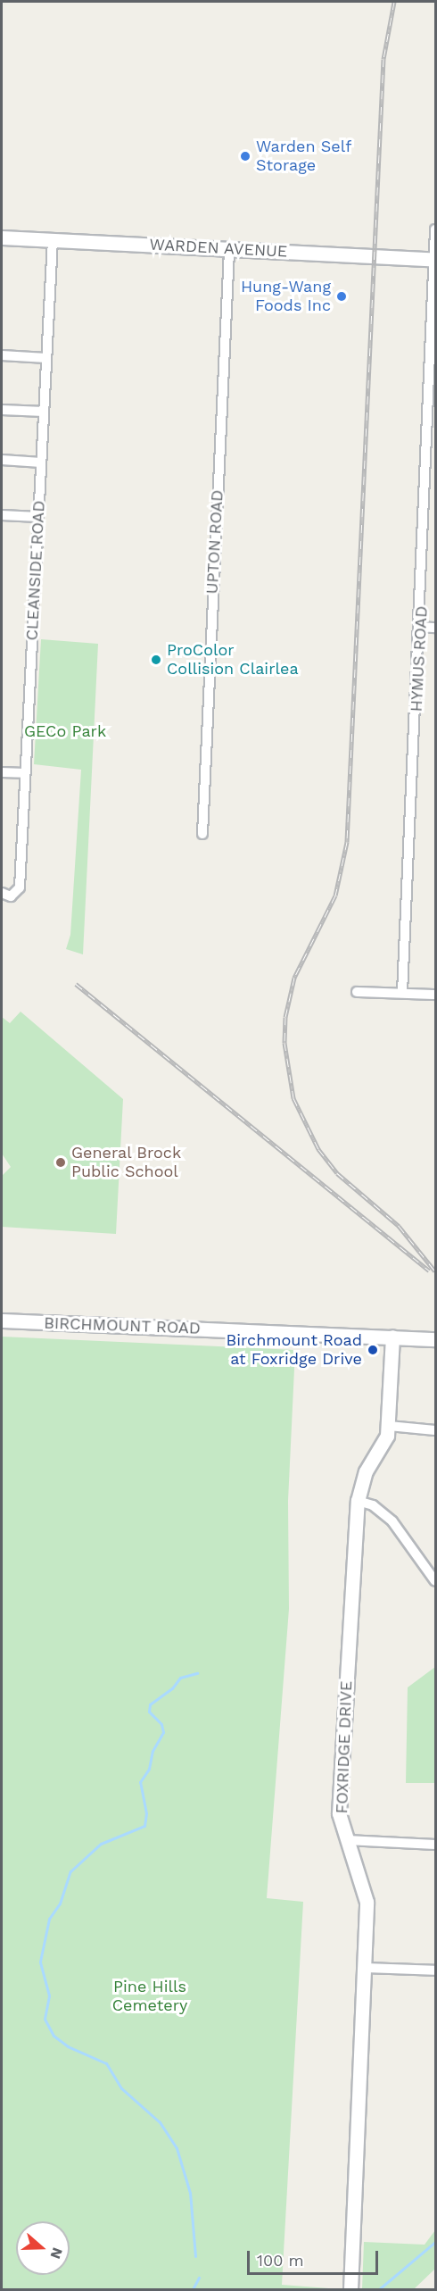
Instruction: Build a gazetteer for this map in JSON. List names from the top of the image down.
{
  "streets": {
    "street": [
      "WARDEN AVENUE",
      "UPTON ROAD",
      "CLEANSIDE ROAD",
      "HYMUS ROAD",
      "BIRCHMOUNT ROAD",
      "FOXRIDGE DRIVE"
    ]
  },
  "crossings": [
    ["WARDEN AVENUE", "UPTON ROAD"],
    ["WARDEN AVENUE", "CLEANSIDE ROAD"],
    ["WARDEN AVENUE", "HYMUS ROAD"],
    ["BIRCHMOUNT ROAD", "FOXRIDGE DRIVE"]
  ],
  "parks": ["GECo Park", "Pine Hills Cemetery"],
  "places": [
    "Warden Self Storage",
    "Hung-Wang Foods Inc",
    "ProColor Collision Clairlea",
    "General Brock Public School",
    "Birchmount Road at Foxridge Drive"
  ],
  "scale_bar": "100 m",
  "north": "right"
}
